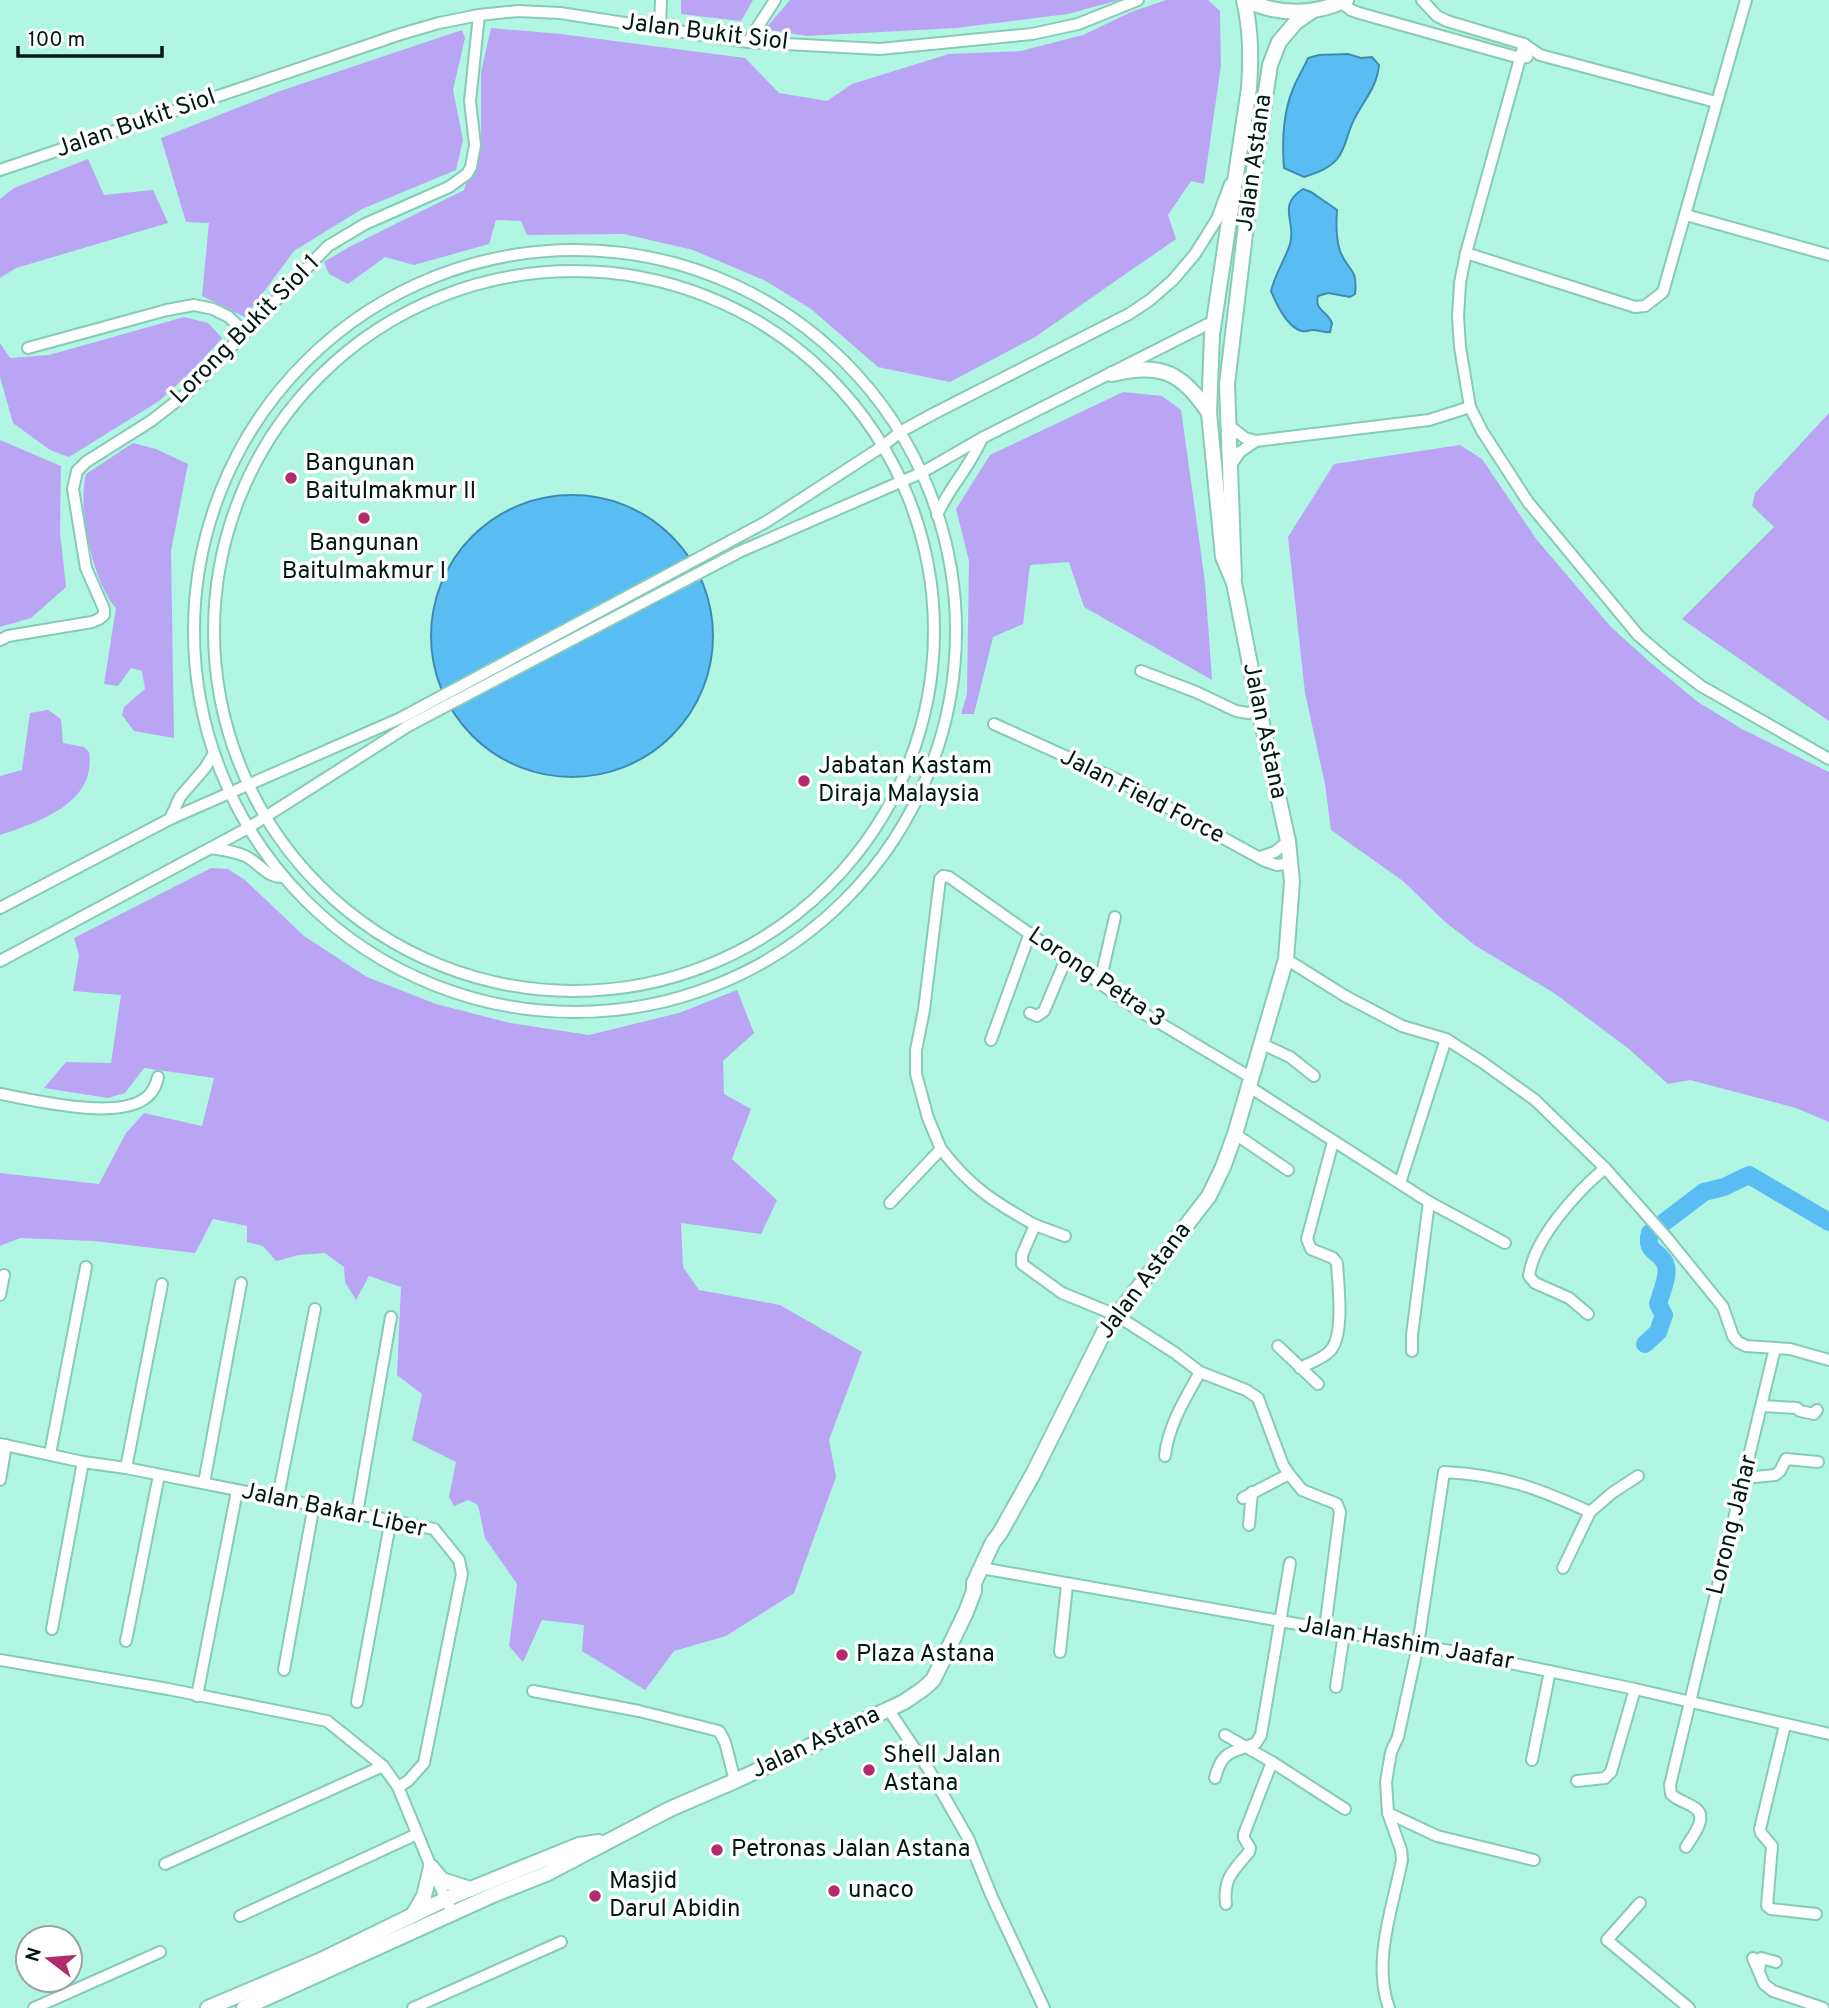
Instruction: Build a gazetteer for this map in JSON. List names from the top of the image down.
{
  "streets": {
    "main road": ["Jalan Astana"],
    "street": [
      "Jalan Bukit Siol",
      "Lorong Bukit Siol 1",
      "Jalan Field Force",
      "Lorong Petra 3",
      "Jalan Bakar Liber",
      "Lorong Jahar",
      "Jalan Hashim Jaafar"
    ]
  },
  "crossings": [
    ["Jalan Bukit Siol", "Lorong Bukit Siol 1"],
    ["Jalan Astana", "Jalan Field Force"],
    ["Jalan Astana", "Lorong Petra 3"],
    ["Jalan Astana", "Jalan Hashim Jaafar"],
    ["Lorong Jahar", "Jalan Hashim Jaafar"]
  ],
  "places": [
    "Bangunan Baitulmakmur II",
    "Bangunan Baitulmakmur I",
    "Jabatan Kastam Diraja Malaysia",
    "Plaza Astana",
    "Shell Jalan Astana",
    "Petronas Jalan Astana",
    "unaco",
    "Masjid Darul Abidin"
  ],
  "scale_bar": "100 m",
  "north": "left"
}
